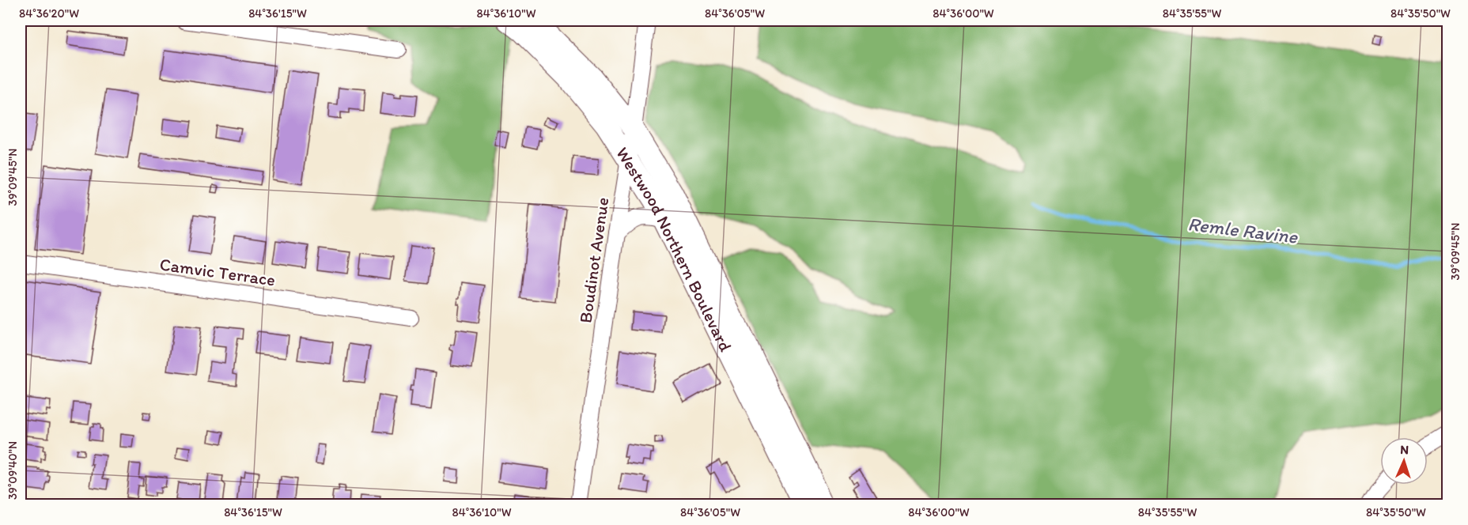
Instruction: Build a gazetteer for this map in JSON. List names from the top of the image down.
{
  "streets": {
    "main road": ["Westwood Northern Boulevard"],
    "street": ["Boudinot Avenue", "Camvic Terrace"]
  },
  "crossings": [
    ["Westwood Northern Boulevard", "Boudinot Avenue"]
  ],
  "water": ["Remle Ravine"],
  "north": "top",
  "coordinates": [
    "84°36'20\"W",
    "84°36'15\"W",
    "84°36'10\"W",
    "84°36'05\"W",
    "84°36'00\"W",
    "84°35'55\"W",
    "84°35'50\"W",
    "39°09'45\"N",
    "39°09'40\"N"
  ]
}
